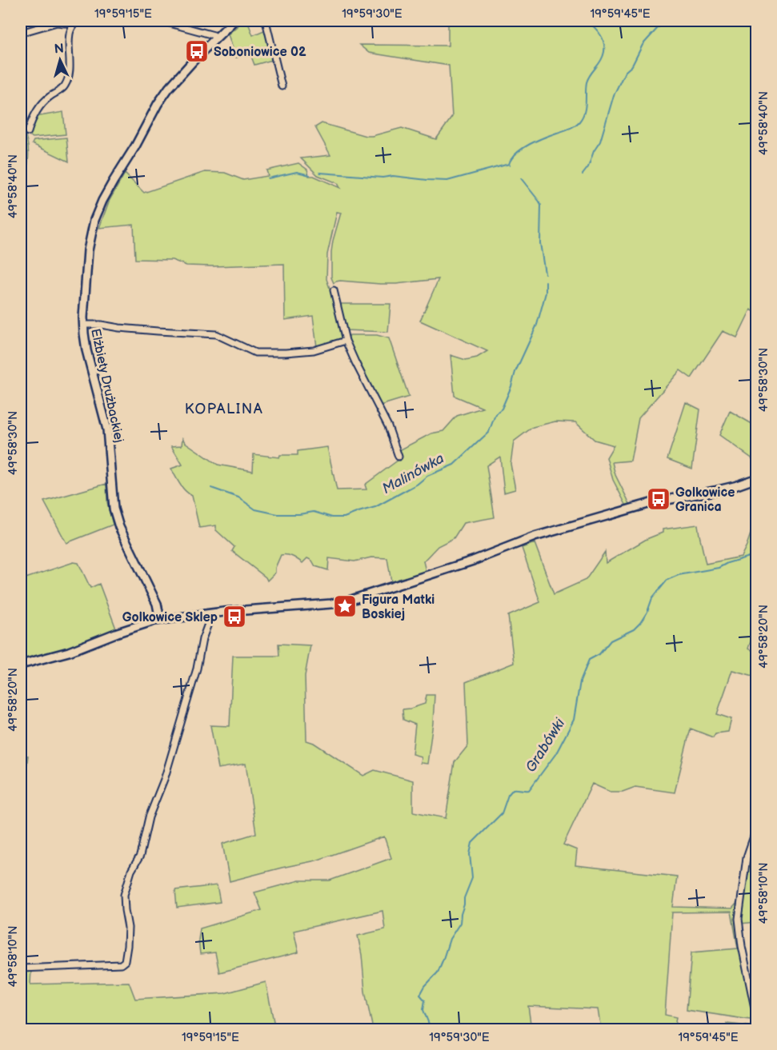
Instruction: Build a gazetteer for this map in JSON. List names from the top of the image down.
{
  "streets": {
    "street": ["Elżbiety Drużbackiej"]
  },
  "districts": ["KOPALINA"],
  "water": ["Malinówka", "Grabówki"],
  "places": {
    "bus stop": ["Soboniowice 02", "Golkowice Granica", "Golkowice Sklep"],
    "place": ["Figura Matki Boskiej"]
  },
  "north": "top",
  "coordinates": [
    "19°59'15\"E",
    "19°59'30\"E",
    "19°59'45\"E",
    "49°58'40\"N",
    "49°58'30\"N",
    "49°58'20\"N",
    "49°58'10\"N"
  ]
}
